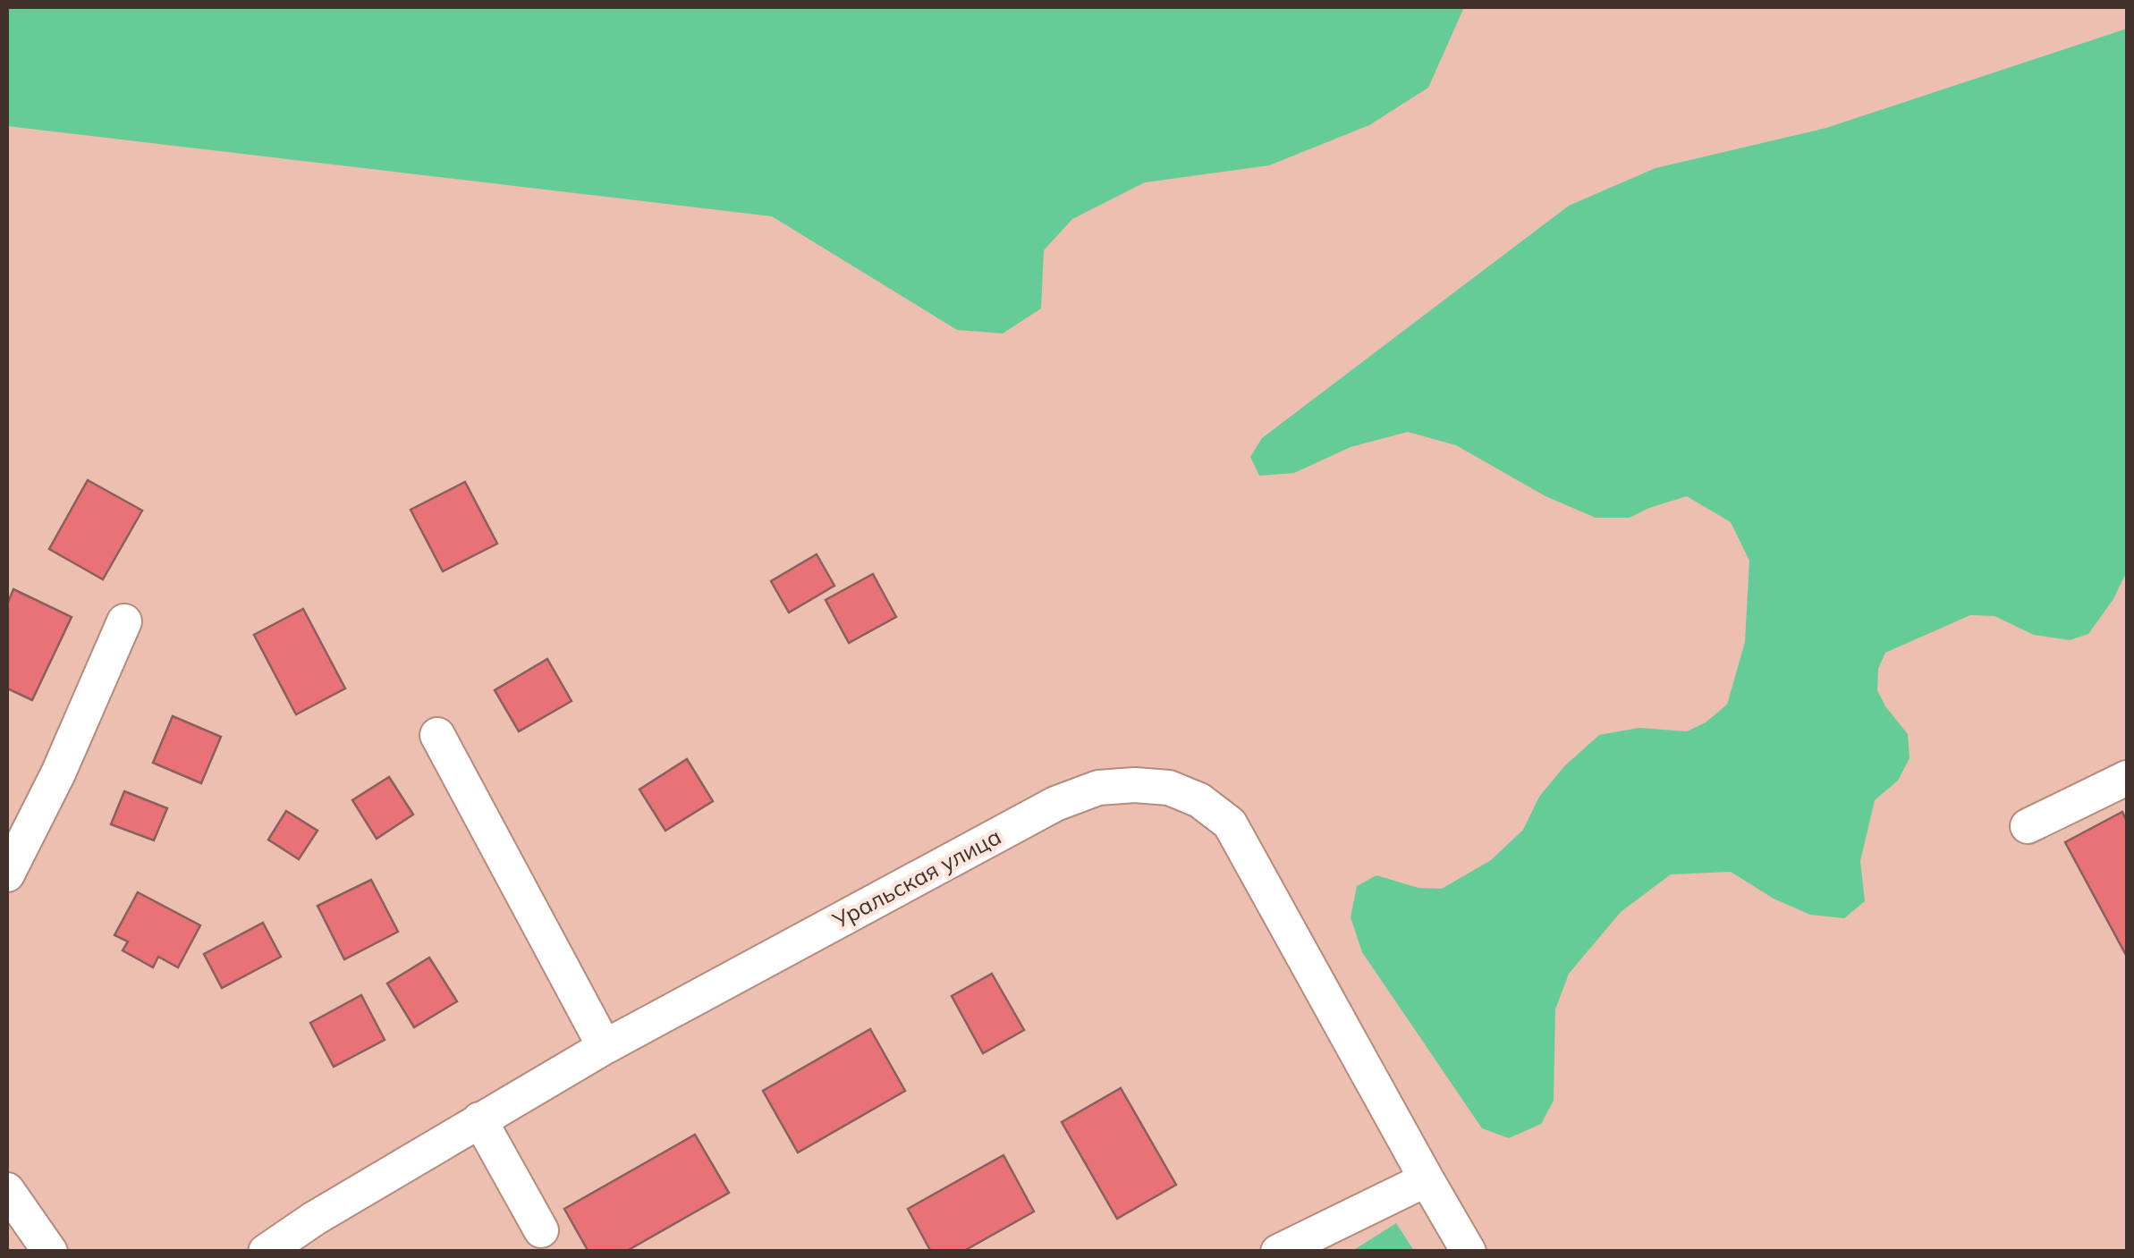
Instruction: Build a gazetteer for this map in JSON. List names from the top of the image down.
{
  "streets": {
    "street": ["Уральская улица"]
  }
}
